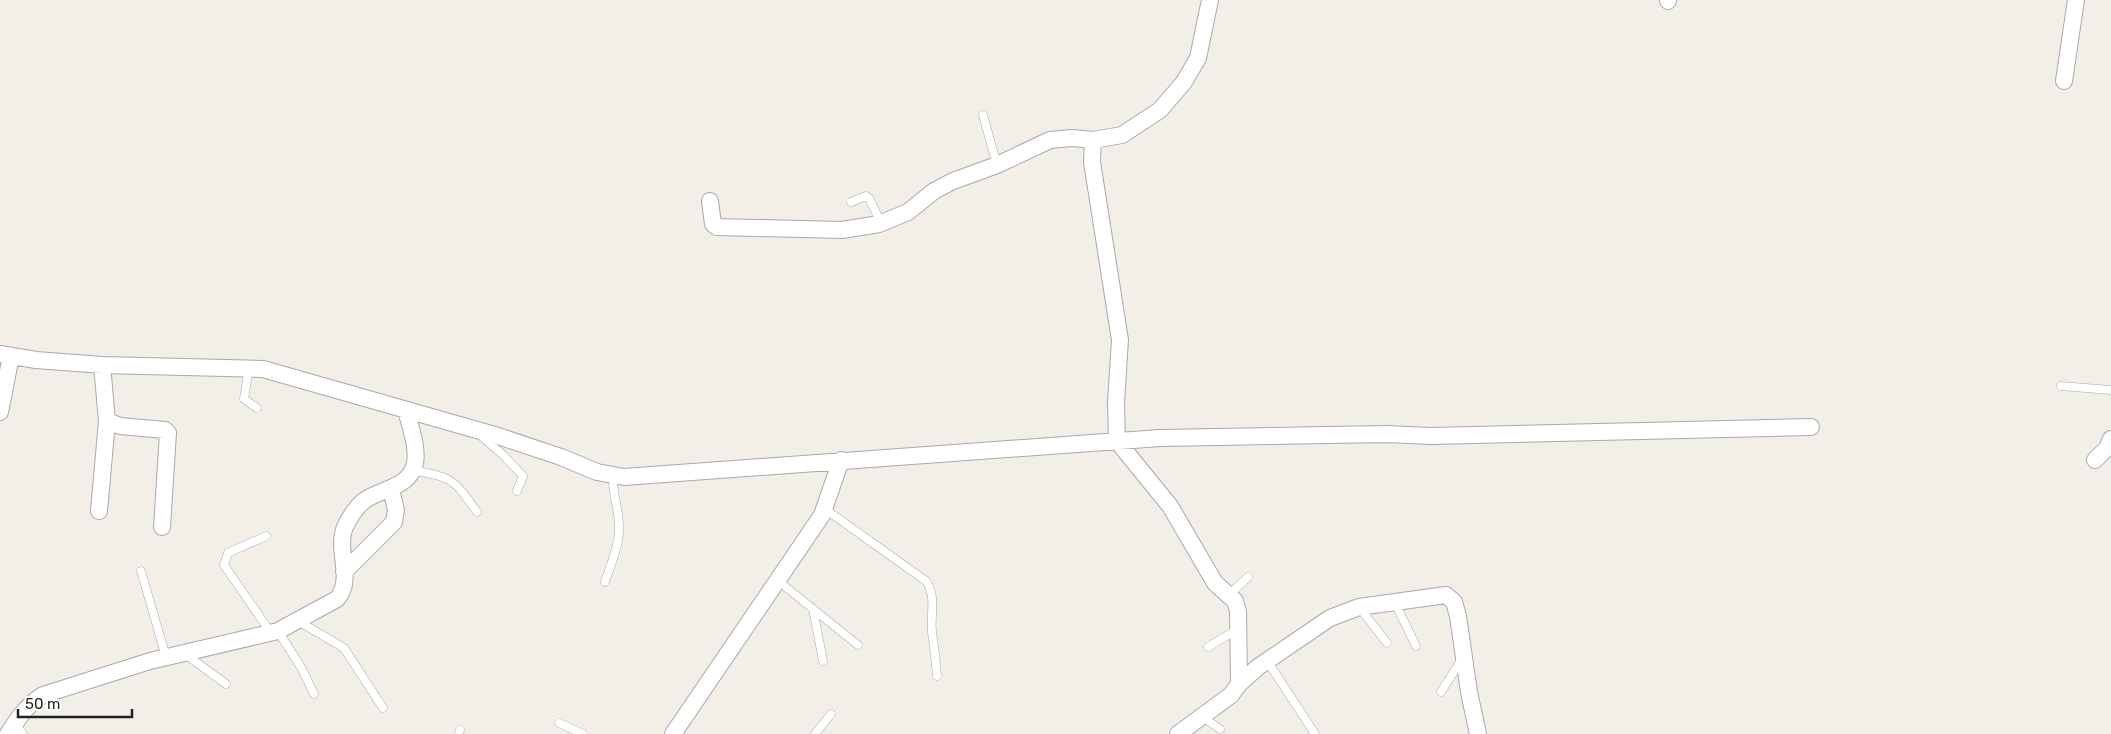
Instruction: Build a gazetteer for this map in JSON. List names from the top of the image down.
{
  "scale_bar": "50 m"
}
